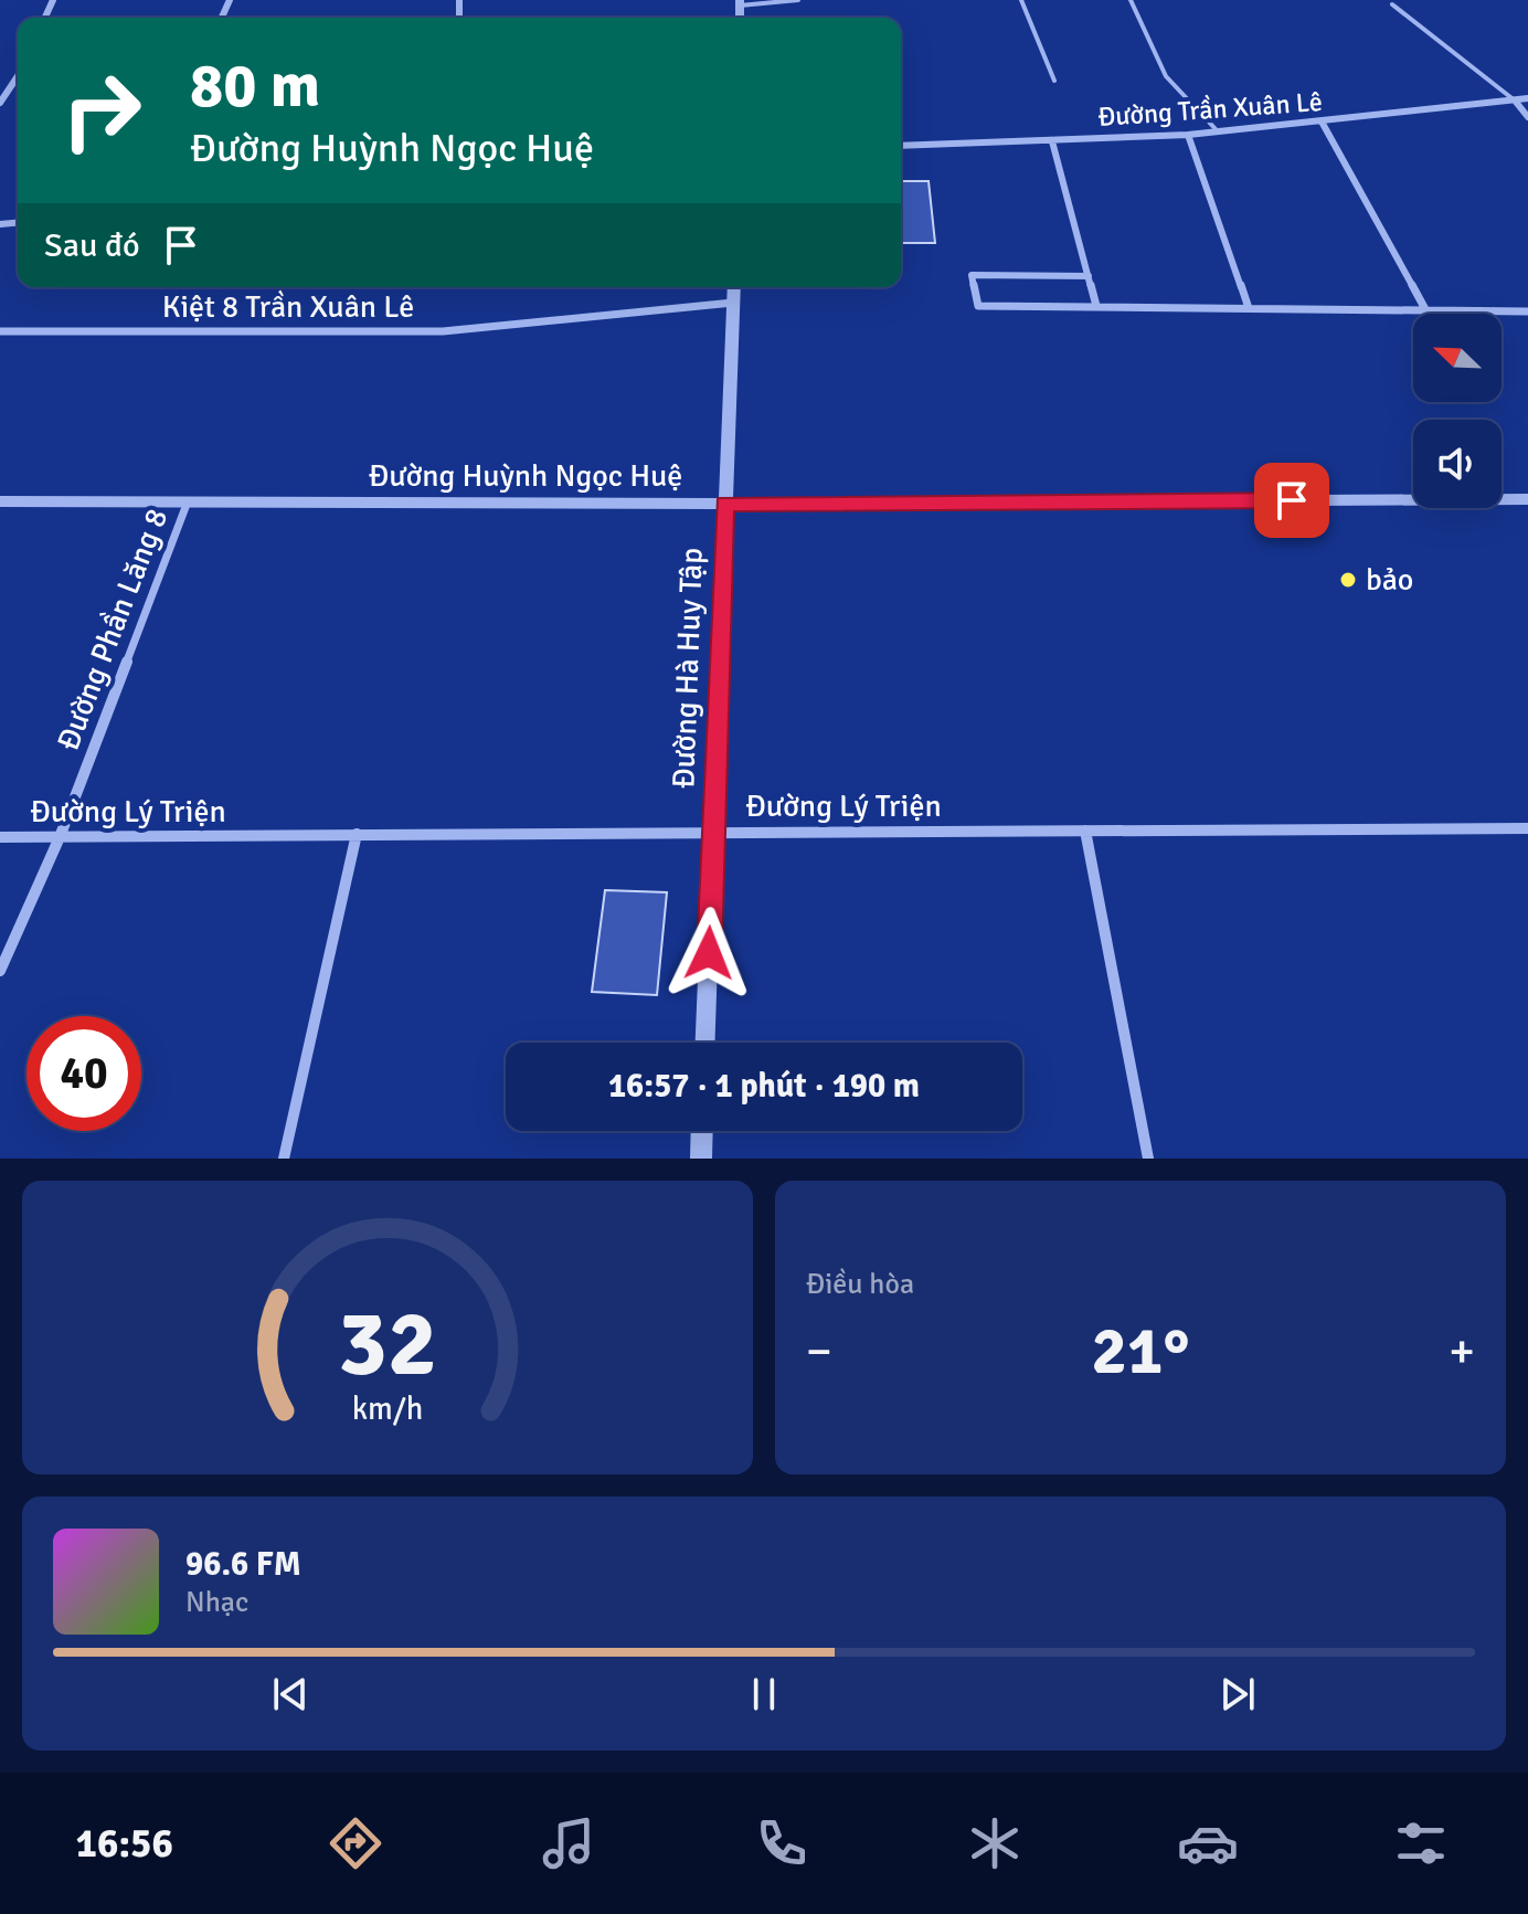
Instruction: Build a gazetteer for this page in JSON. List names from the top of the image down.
{
  "streets": {
    "street": [
      "Đường Trần Xuân Lê",
      "Kiệt 8 Trần Xuân Lê",
      "Đường Huỳnh Ngọc Huệ",
      "Đường Phần Lăng 8",
      "Đường Hà Huy Tập",
      "Đường Lý Triện"
    ]
  },
  "crossings": [
    ["Kiệt 8 Trần Xuân Lê", "Đường Hà Huy Tập"],
    ["Đường Huỳnh Ngọc Huệ", "Đường Phần Lăng 8"],
    ["Đường Huỳnh Ngọc Huệ", "Đường Hà Huy Tập"],
    ["Đường Phần Lăng 8", "Đường Lý Triện"],
    ["Đường Hà Huy Tập", "Đường Lý Triện"]
  ],
  "places": ["bảo"],
  "north": "top left",
  "page": {
    "turn": ["80 m", "Đường Huỳnh Ngọc Huệ"],
    "then": "Sau đó",
    "limit": "40",
    "trip": "16:57 · 1 phút · 190 m",
    "tile": "Điều hòa",
    "heat": ["−", "21°", "+"],
    "song": ["96.6 FM", "Nhạc"],
    "tabs": "16:56",
    "gauge": ["32", "km/h"]
  }
}
